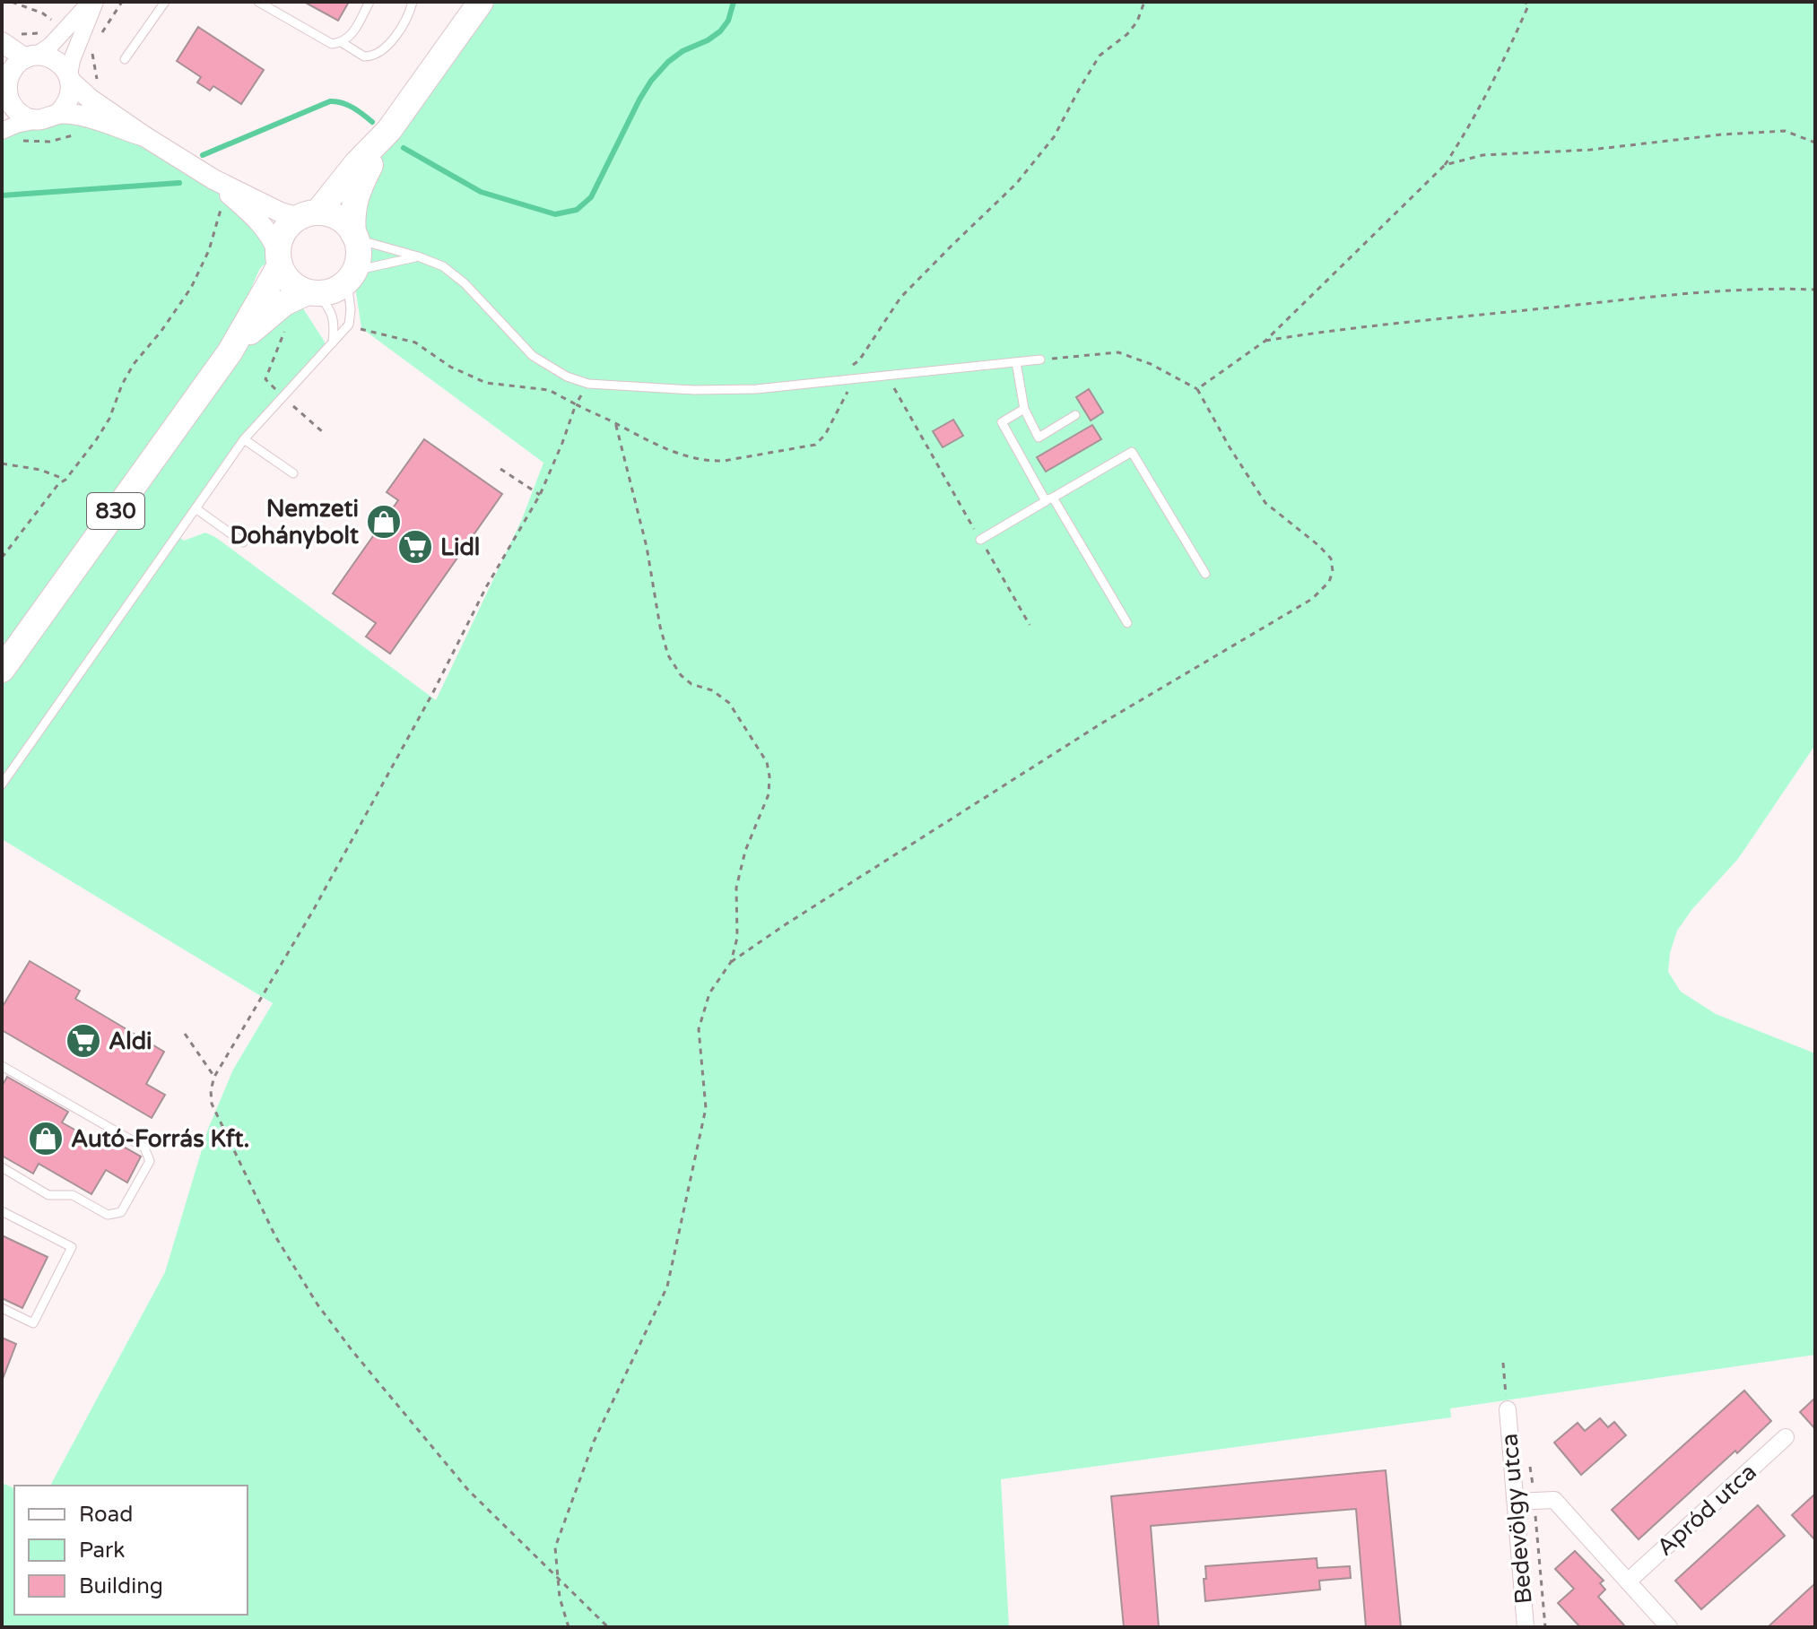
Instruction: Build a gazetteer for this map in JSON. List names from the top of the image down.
{
  "streets": {
    "main road": ["830"],
    "street": ["Apród utca", "Bedevölgy utca"]
  },
  "places": {
    "shop": ["Nemzeti Dohánybolt", "Autó-Forrás Kft."],
    "supermarket": ["Lidl", "Aldi"]
  },
  "legend": ["Road", "Park", "Building"]
}
